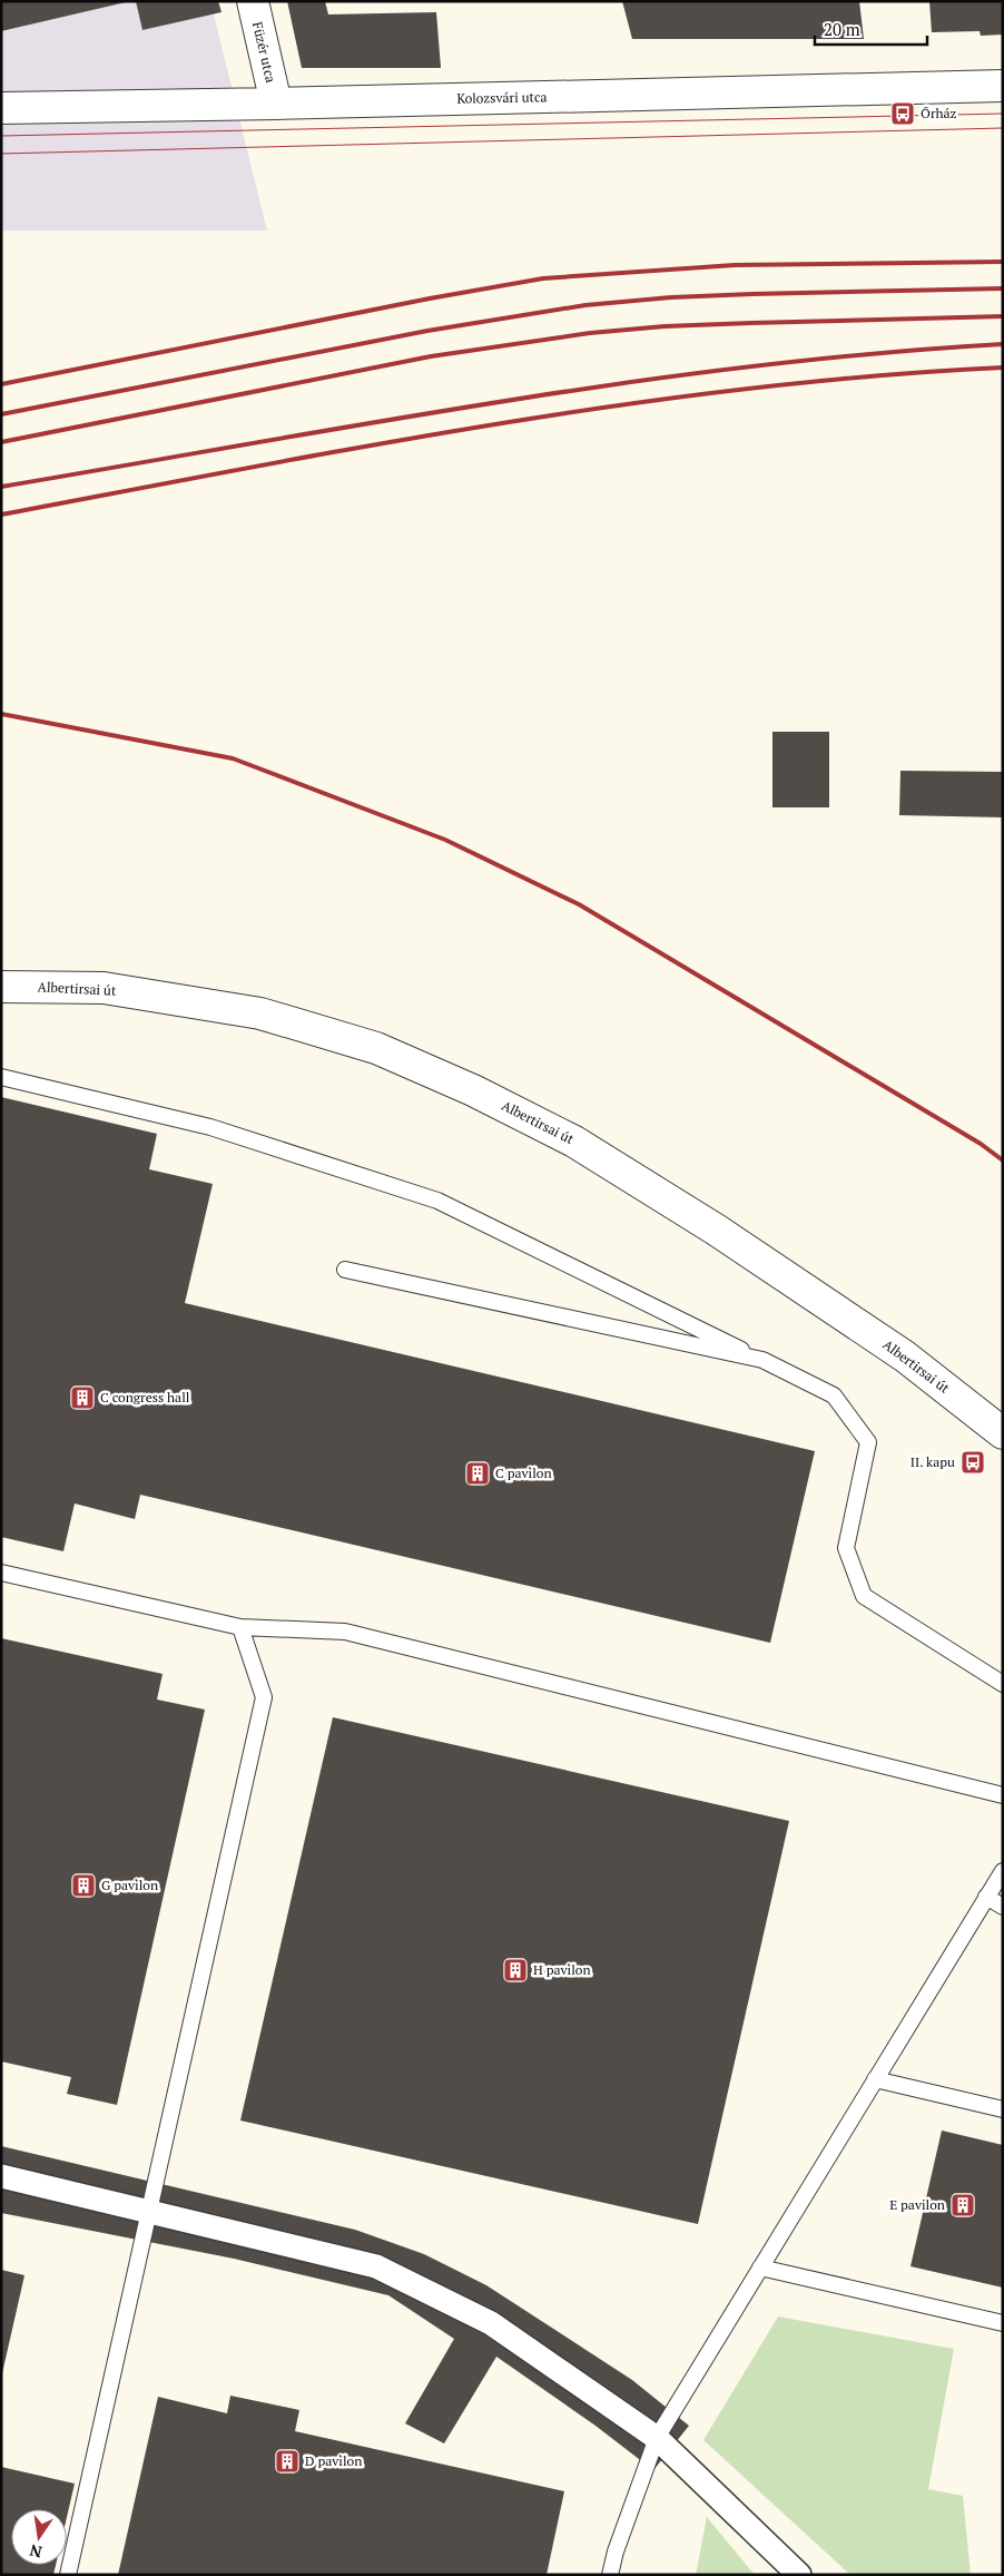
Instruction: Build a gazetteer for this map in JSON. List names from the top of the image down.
{
  "streets": {
    "street": ["Füzér utca", "Kolozsvári utca", "Albertirsai út"]
  },
  "crossings": [
    ["Füzér utca", "Kolozsvári utca"]
  ],
  "places": {
    "bus stop": ["Őrház", "II. kapu"],
    "building": [
      "C congress hall",
      "C pavilon",
      "G pavilon",
      "H pavilon",
      "E pavilon",
      "D pavilon"
    ]
  },
  "scale_bar": "20 m",
  "north": "bottom"
}
